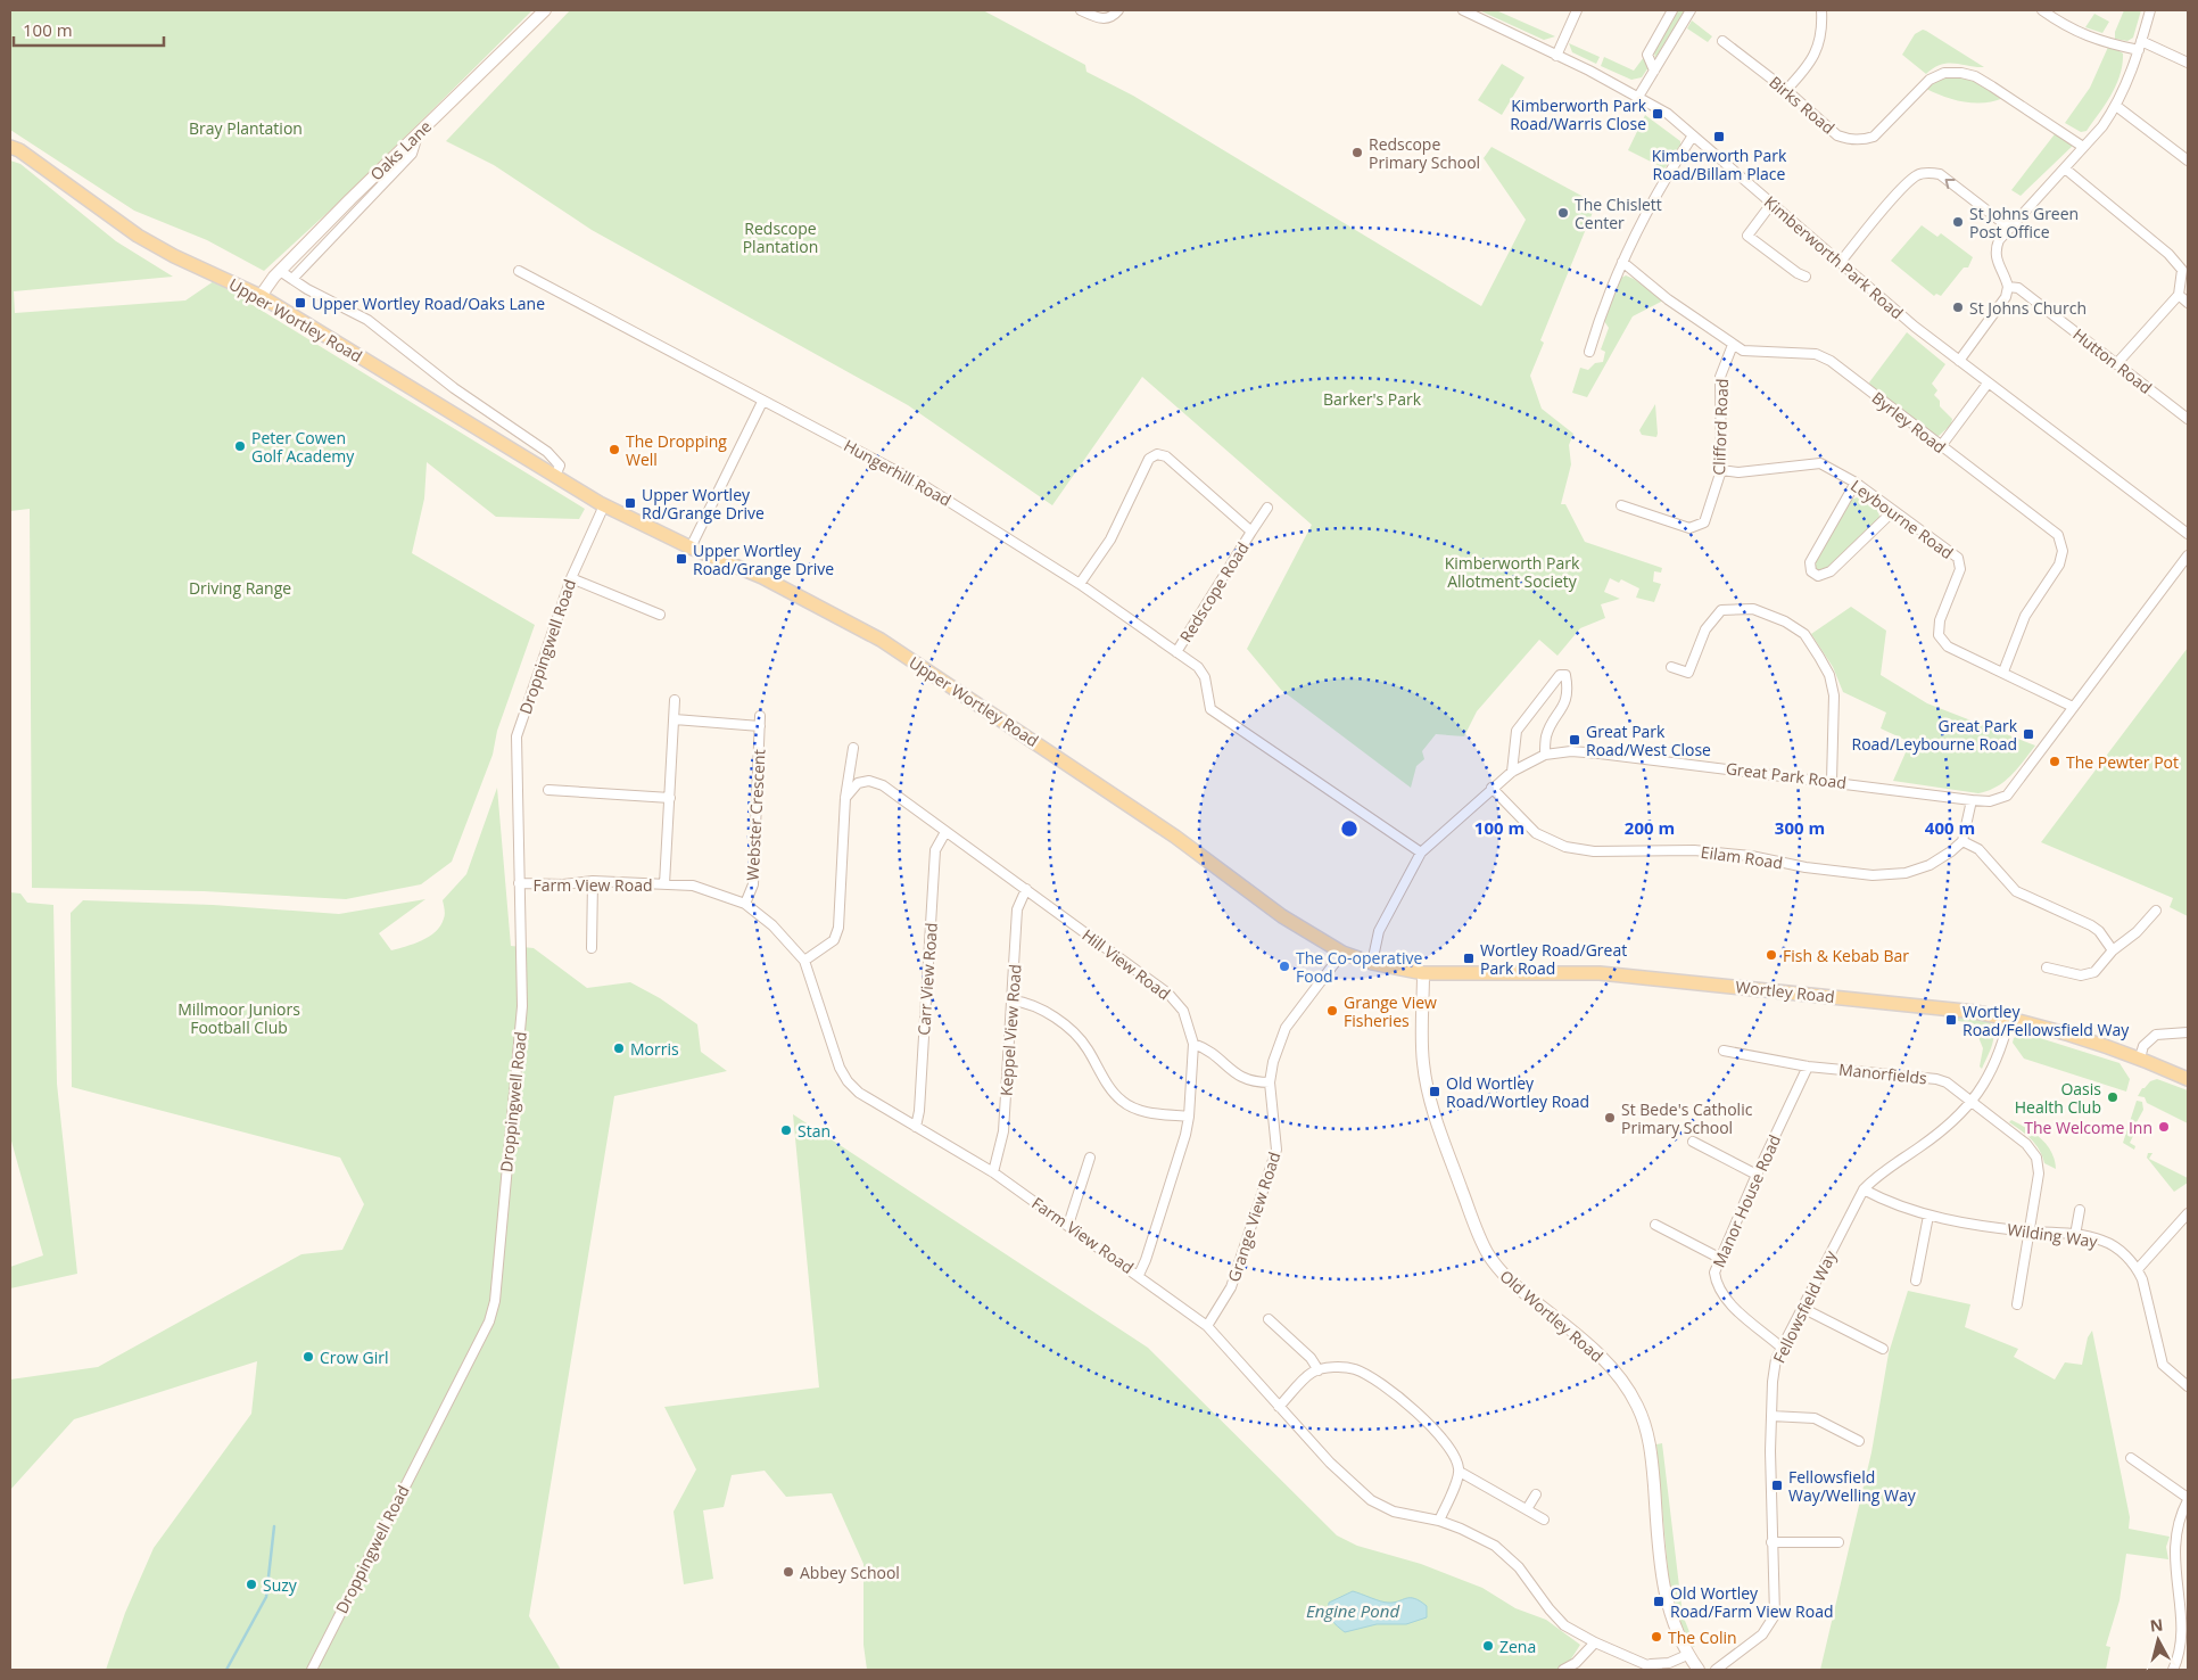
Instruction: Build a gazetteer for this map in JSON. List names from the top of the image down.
{
  "streets": {
    "main road": ["Upper Wortley Road", "Wortley Road"],
    "street": [
      "Birks Road",
      "Oaks Lane",
      "Kimberworth Park Road",
      "Hutton Road",
      "Byrley Road",
      "Clifford Road",
      "Hungerhill Road",
      "Leybourne Road",
      "Redscope Road",
      "Droppingwell Road",
      "Great Park Road",
      "Webster Crescent",
      "Eilam Road",
      "Farm View Road",
      "Hill View Road",
      "Carr View Road",
      "Keppel View Road",
      "Manorfields",
      "Manor House Road",
      "Grange View Road",
      "Wilding Way",
      "Fellowsfield Way",
      "Old Wortley Road"
    ]
  },
  "crossings": [
    ["Oaks Lane", "Upper Wortley Road"],
    ["Upper Wortley Road", "Droppingwell Road"],
    ["Upper Wortley Road", "Great Park Road"],
    ["Upper Wortley Road", "Wortley Road"],
    ["Upper Wortley Road", "Grange View Road"],
    ["Byrley Road", "Clifford Road"],
    ["Byrley Road", "Leybourne Road"],
    ["Clifford Road", "Leybourne Road"],
    ["Hungerhill Road", "Redscope Road"],
    ["Hungerhill Road", "Great Park Road"],
    ["Leybourne Road", "Great Park Road"],
    ["Droppingwell Road", "Farm View Road"],
    ["Great Park Road", "Eilam Road"],
    ["Great Park Road", "Wortley Road"],
    ["Webster Crescent", "Farm View Road"],
    ["Farm View Road", "Hill View Road"],
    ["Farm View Road", "Carr View Road"],
    ["Farm View Road", "Keppel View Road"],
    ["Farm View Road", "Grange View Road"],
    ["Farm View Road", "Old Wortley Road"],
    ["Hill View Road", "Carr View Road"],
    ["Hill View Road", "Keppel View Road"],
    ["Wortley Road", "Fellowsfield Way"],
    ["Wortley Road", "Old Wortley Road"],
    ["Manorfields", "Manor House Road"],
    ["Manorfields", "Wilding Way"],
    ["Manorfields", "Fellowsfield Way"],
    ["Manor House Road", "Fellowsfield Way"],
    ["Wilding Way", "Fellowsfield Way"]
  ],
  "water": ["Engine Pond"],
  "parks": [
    "Bray Plantation",
    "Redscope Plantation",
    "Barker's Park",
    "Kimberworth Park Allotment Society",
    "Driving Range",
    "Millmoor Juniors Football Club"
  ],
  "places": {
    "transit": [
      "Kimberworth Park Road/Warris Close",
      "Kimberworth Park Road/Billam Place",
      "Upper Wortley Road/Oaks Lane",
      "Upper Wortley Rd/Grange Drive",
      "Upper Wortley Road/Grange Drive",
      "Great Park Road/Leybourne Road",
      "Great Park Road/West Close",
      "Wortley Road/Great Park Road",
      "Wortley Road/Fellowsfield Way",
      "Old Wortley Road/Wortley Road",
      "Fellowsfield Way/Welling Way",
      "Old Wortley Road/Farm View Road"
    ],
    "other": [
      "Redscope Primary School",
      "The Chislett Center",
      "St Johns Green Post Office",
      "St Johns Church",
      "Peter Cowen Golf Academy",
      "The Dropping Well",
      "The Pewter Pot",
      "Fish & Kebab Bar",
      "The Co-operative Food",
      "Grange View Fisheries",
      "Morris",
      "Oasis Health Club",
      "St Bede's Catholic Primary School",
      "The Welcome Inn",
      "Stan",
      "Crow Girl",
      "Abbey School",
      "Suzy",
      "The Colin",
      "Zena"
    ]
  },
  "scale_bar": "100 m",
  "north": "top",
  "rings": [
    "100 m",
    "200 m",
    "300 m",
    "400 m"
  ]
}
